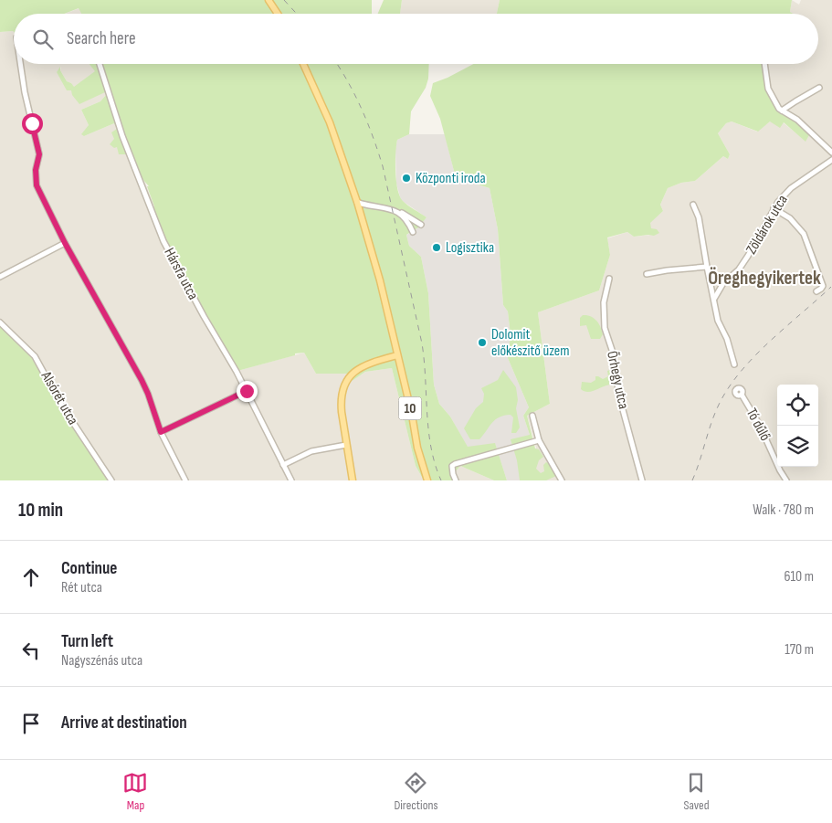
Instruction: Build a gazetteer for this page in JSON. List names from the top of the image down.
{
  "streets": {
    "main road": ["10"],
    "street": [
      "Zöldárok utca",
      "Hársfa utca",
      "Őrhegy utca",
      "Alsórét utca",
      "Tó dűlő"
    ]
  },
  "districts": ["Öreghegyikertek"],
  "places": ["Központi iroda", "Logisztika", "Dolomit előkészitő üzem"],
  "page": {
    "search": "Search here",
    "heading": ["10 min", "Walk · 780 m"],
    "list": [
      ["Continue", "Rét utca", "610 m"],
      ["Turn left", "Nagyszénás utca", "170 m"],
      "Arrive at destination"
    ],
    "nav": ["Map", "Directions", "Saved"]
  }
}
